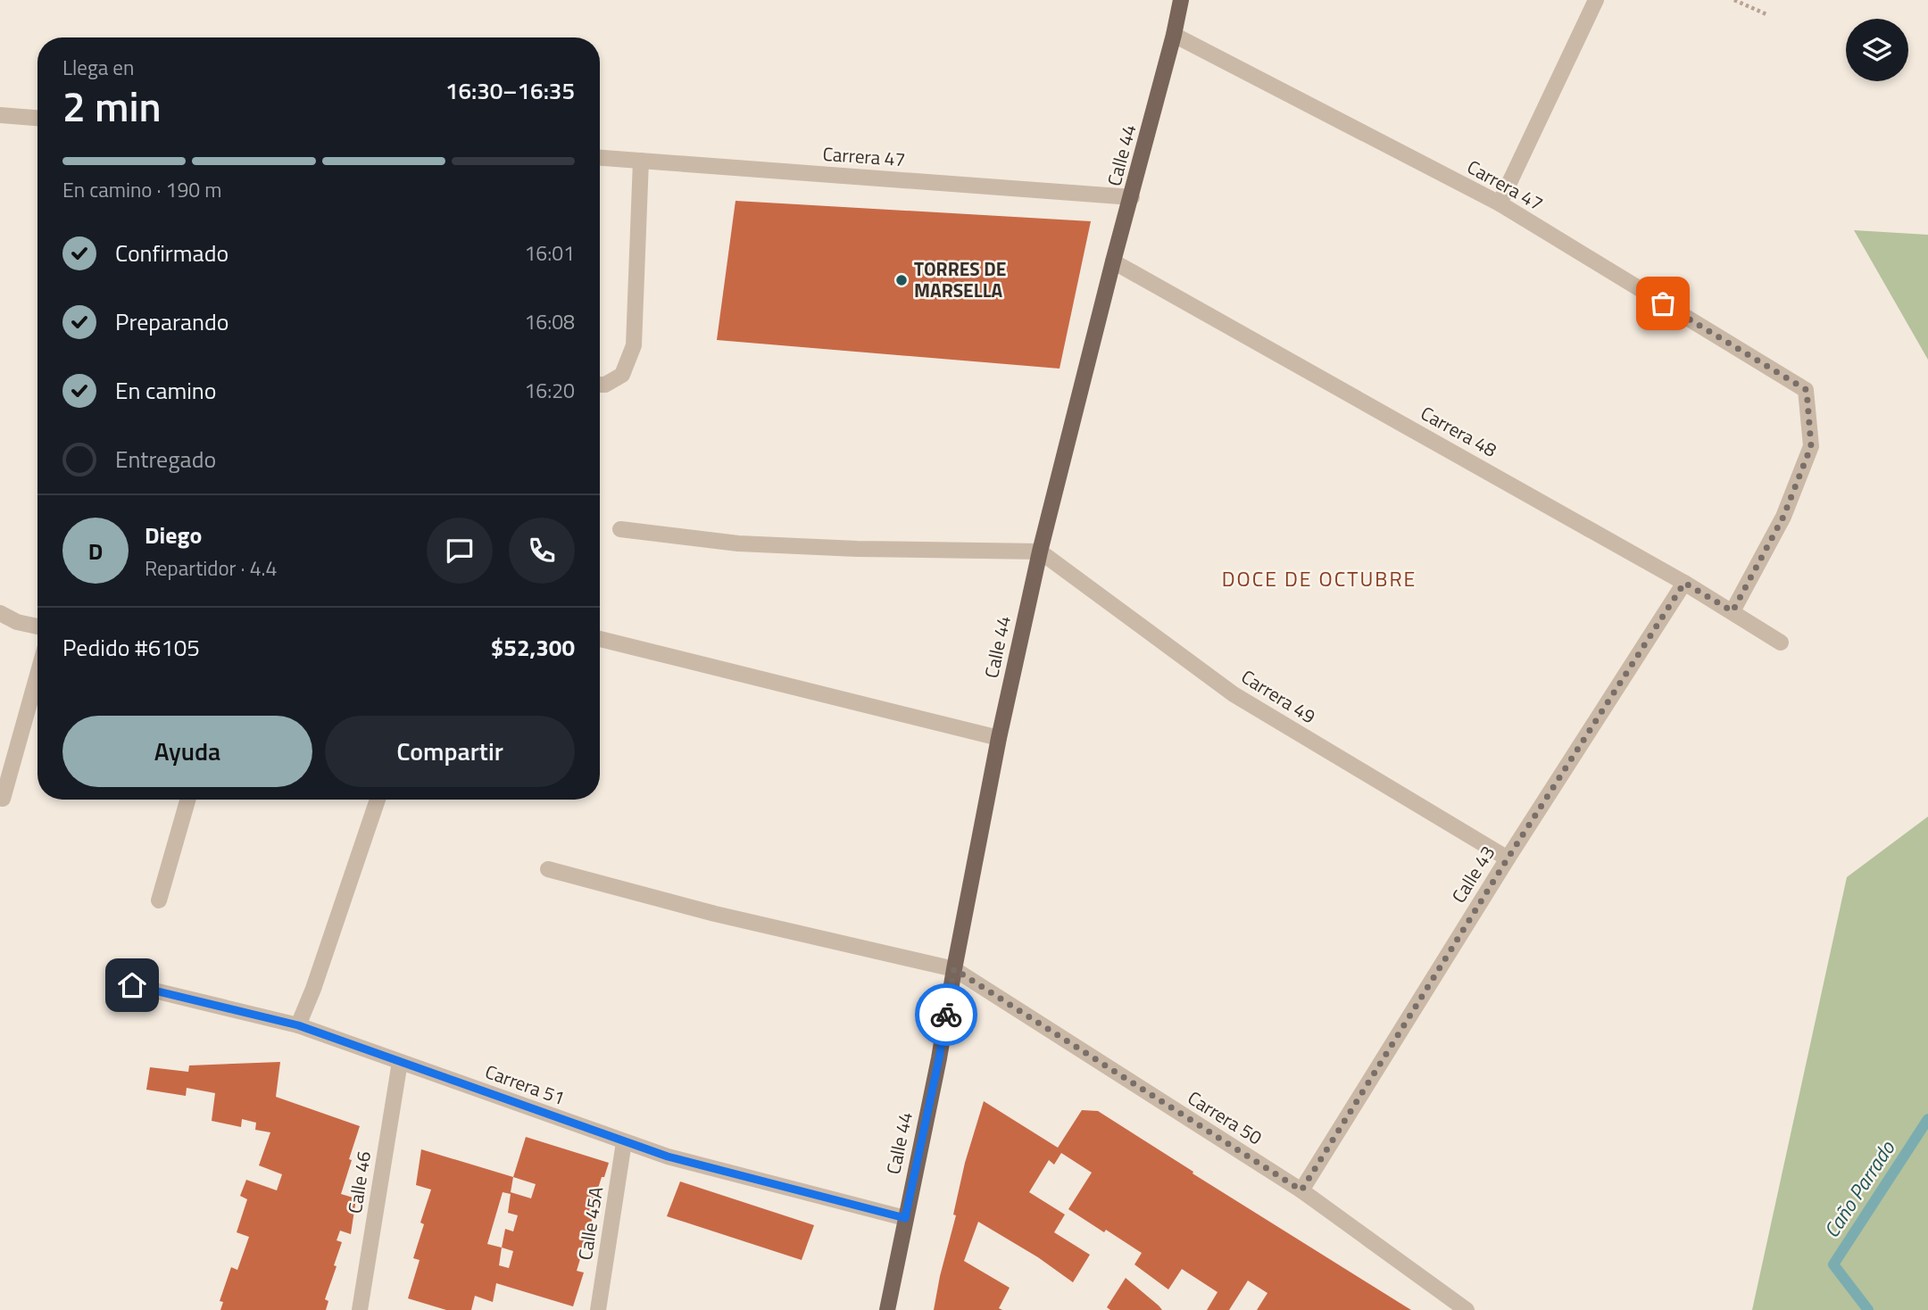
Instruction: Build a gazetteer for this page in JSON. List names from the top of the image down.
{
  "streets": {
    "main road": ["Calle 44"],
    "street": [
      "Carrera 47",
      "Carrera 48",
      "Carrera 49",
      "Calle 43",
      "Carrera 51",
      "Carrera 50",
      "Calle 46",
      "Calle 45A"
    ]
  },
  "crossings": [
    ["Calle 44", "Carrera 47"],
    ["Calle 44", "Carrera 48"],
    ["Calle 44", "Carrera 49"],
    ["Calle 44", "Carrera 51"],
    ["Calle 44", "Carrera 50"],
    ["Carrera 47", "Carrera 48"],
    ["Carrera 48", "Calle 43"],
    ["Carrera 49", "Calle 43"],
    ["Calle 43", "Carrera 50"],
    ["Carrera 51", "Calle 46"],
    ["Carrera 51", "Calle 45A"]
  ],
  "districts": ["DOCE DE OCTUBRE"],
  "water": ["Caño Parrado"],
  "places": ["TORRES DE MARSELLA"],
  "page": {
    "heading": ["2 min", "Llega en", "16:30–16:35"],
    "panel": [
      "Diego",
      "Repartidor · 4.4",
      "Pedido #6105",
      "$52,300"
    ],
    "bar": "En camino · 190 m",
    "list": [
      ["Confirmado", "16:01"],
      ["Preparando", "16:08"],
      ["En camino", "16:20"],
      "Entregado"
    ],
    "round": "D",
    "buttons": ["Ayuda", "Compartir"]
  }
}
